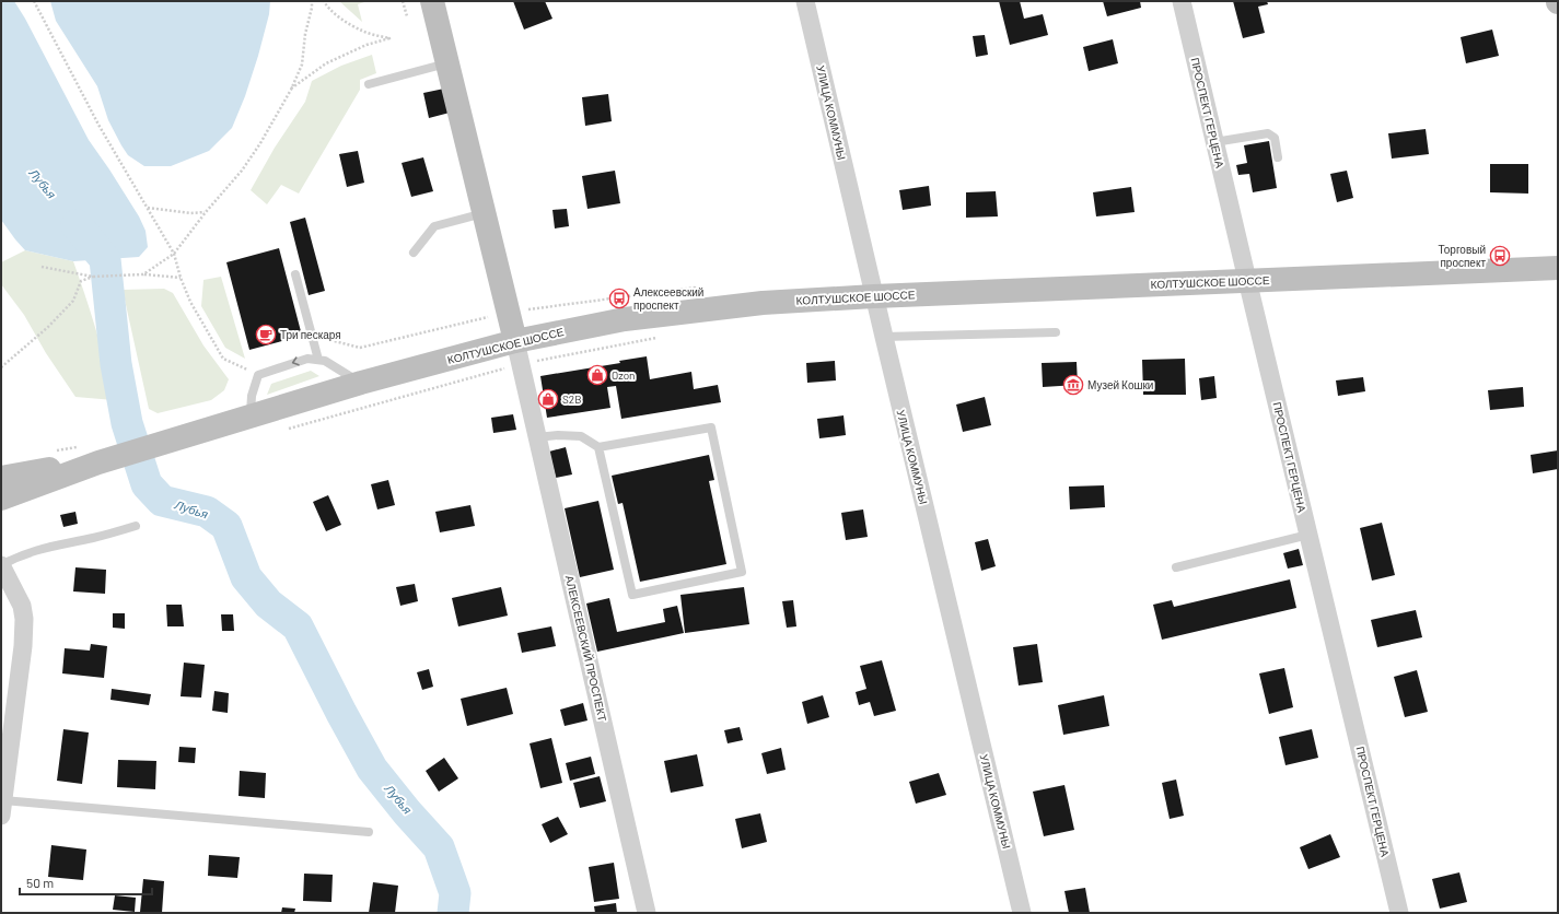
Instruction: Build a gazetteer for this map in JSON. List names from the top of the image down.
{
  "streets": {
    "main road": ["КОЛТУШСКОЕ ШОССЕ", "АЛЕКСЕЕВСКИЙ ПРОСПЕКТ"],
    "street": ["УЛИЦА КОММУНЫ", "ПРОСПЕКТ ГЕРЦЕНА"]
  },
  "crossings": [
    ["УЛИЦА КОММУНЫ", "КОЛТУШСКОЕ ШОССЕ"],
    ["ПРОСПЕКТ ГЕРЦЕНА", "КОЛТУШСКОЕ ШОССЕ"],
    ["КОЛТУШСКОЕ ШОССЕ", "АЛЕКСЕЕВСКИЙ ПРОСПЕКТ"]
  ],
  "water": ["Лубья"],
  "places": {
    "bus stop": ["Торговый проспект", "Алексеевский проспект"],
    "cafe": ["Три пескаря"],
    "shop": ["Ozon", "S2B"],
    "museum": ["Музей Кошки"]
  },
  "scale_bar": "50 m"
}
